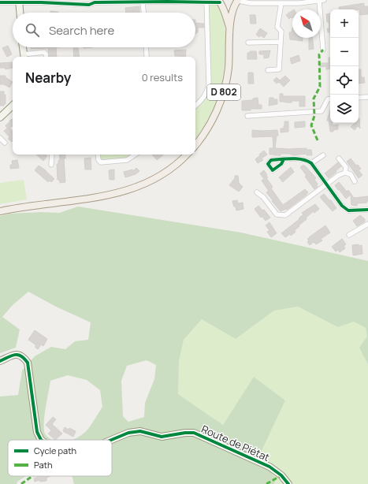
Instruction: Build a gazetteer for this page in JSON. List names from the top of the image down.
{
  "streets": {
    "main road": ["D 802"],
    "street": ["Route de Piétat"]
  },
  "legend": ["Cycle path", "Path"],
  "north": "top left",
  "page": {
    "map_buttons": ["+", "−"],
    "search": "Search here",
    "heading": ["Nearby", "0 results"]
  }
}
